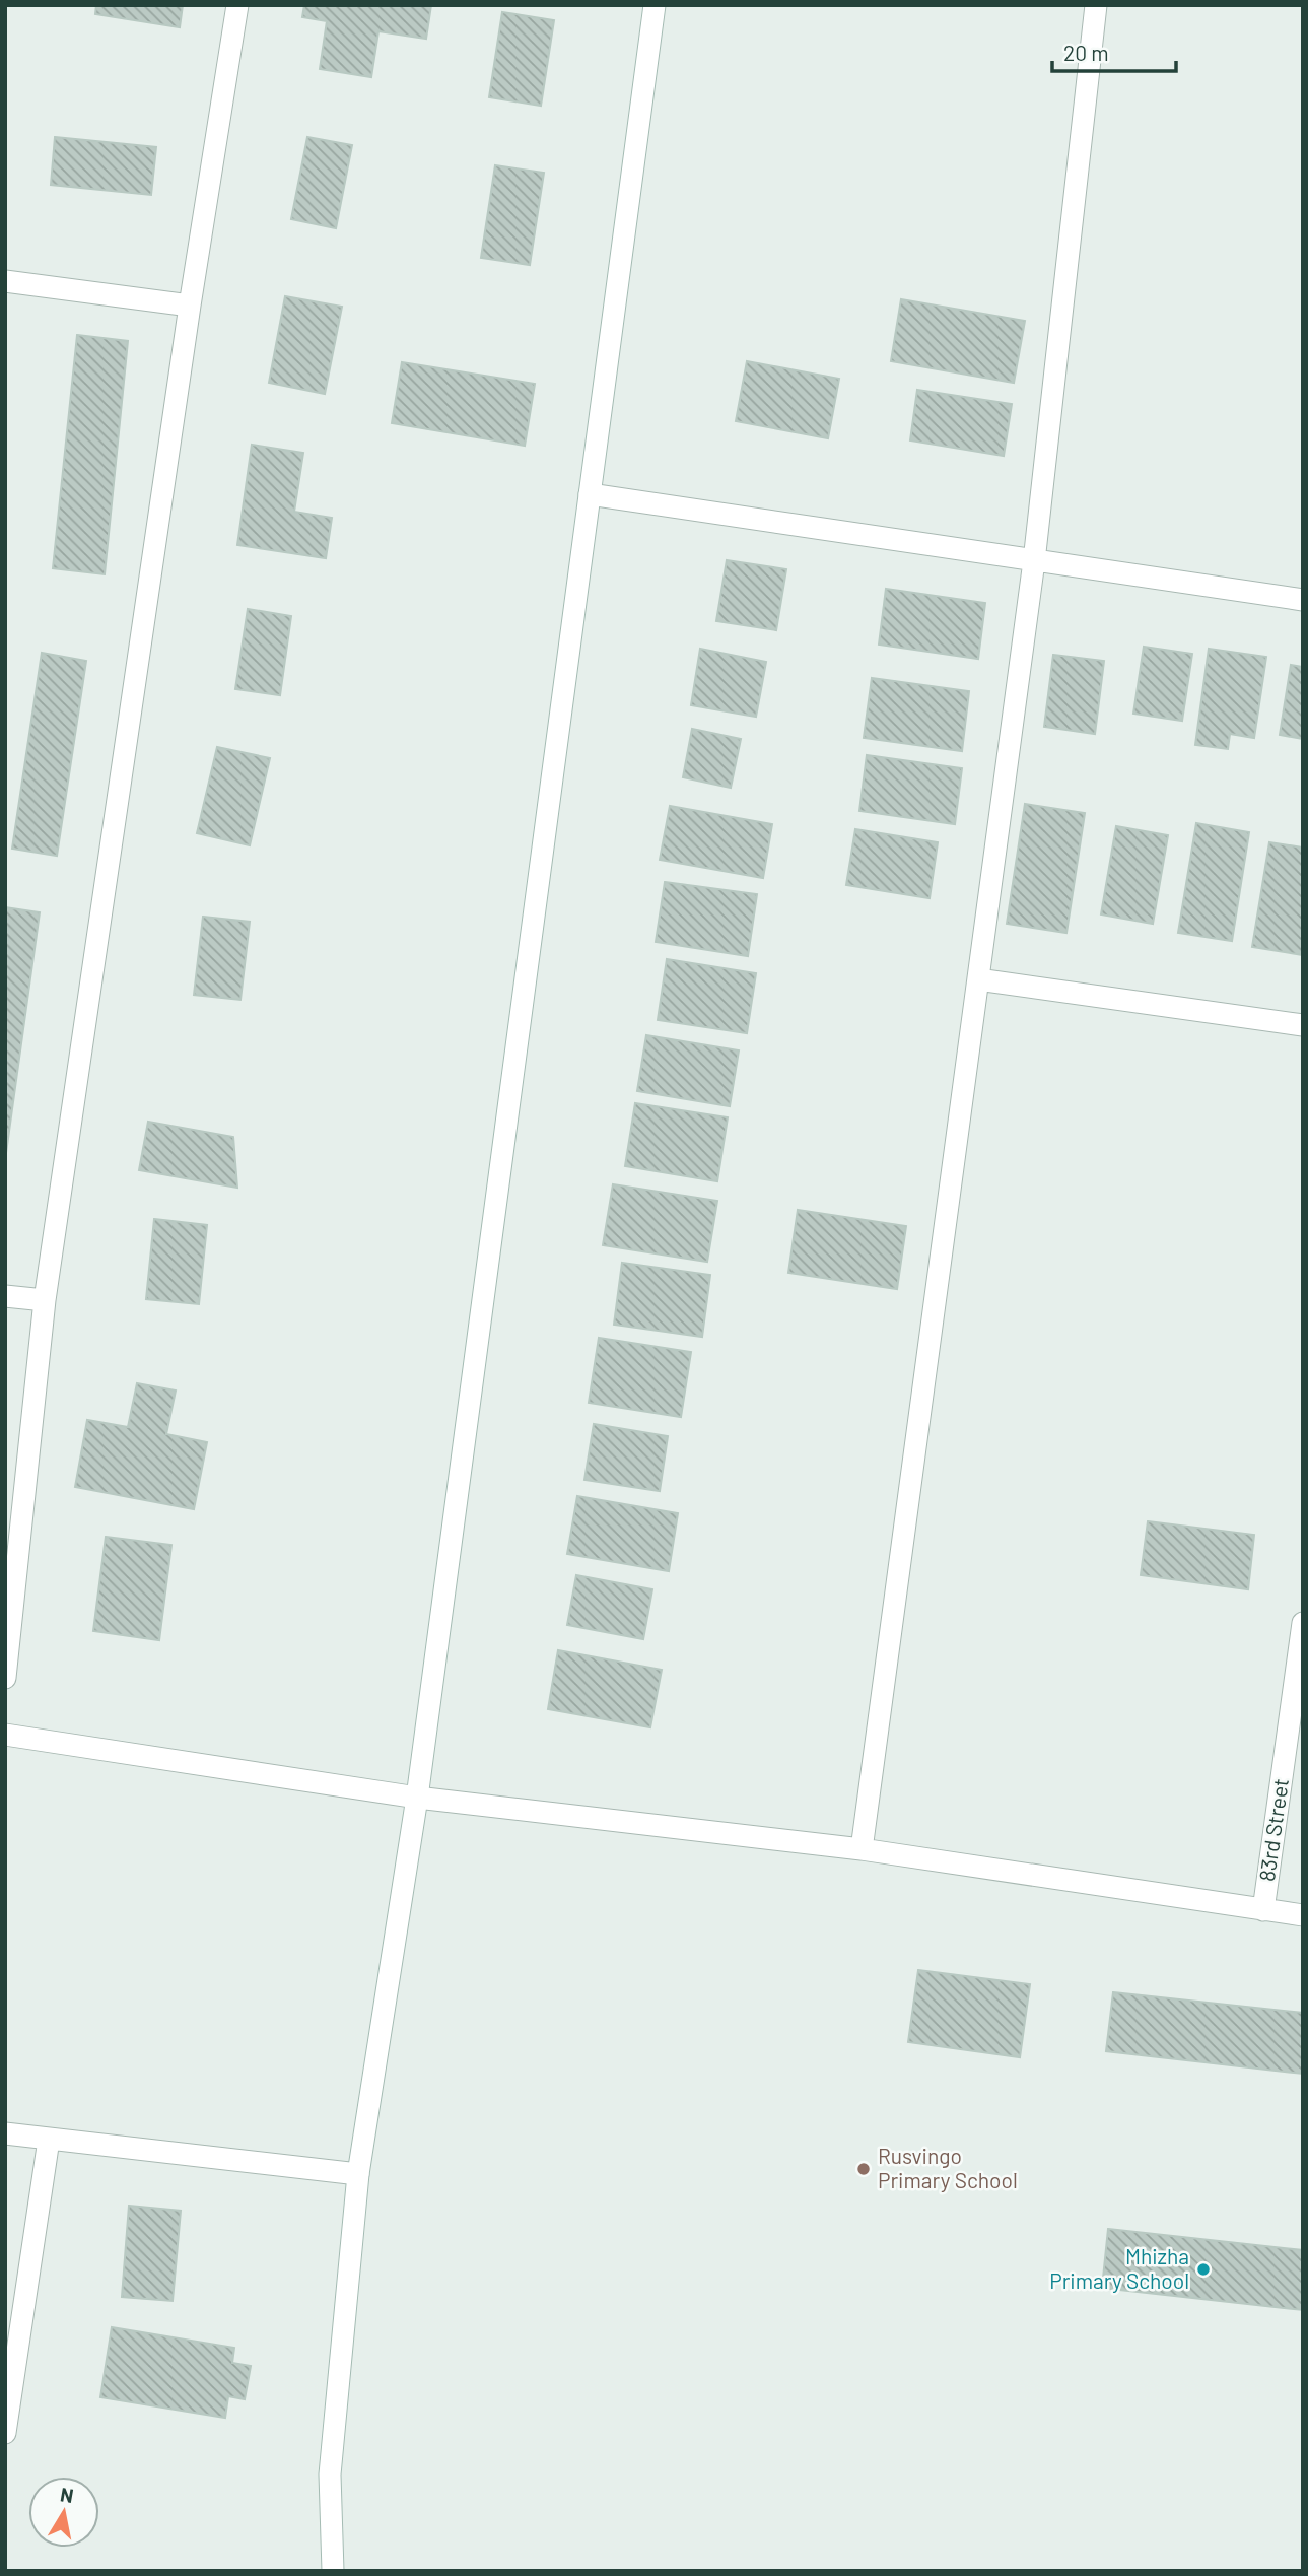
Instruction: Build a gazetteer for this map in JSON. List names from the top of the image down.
{
  "streets": {
    "street": ["83rd Street"]
  },
  "places": ["Rusvingo Primary School", "Mhizha Primary School"],
  "scale_bar": "20 m",
  "north": "top"
}
